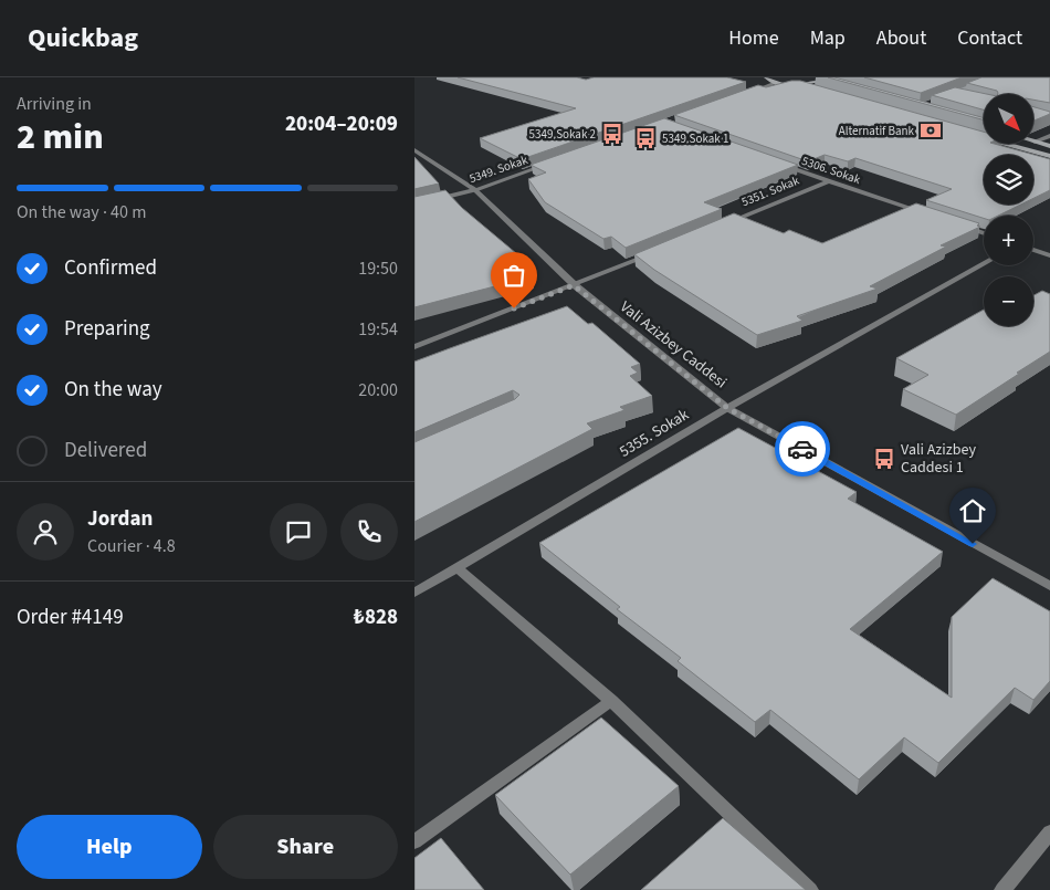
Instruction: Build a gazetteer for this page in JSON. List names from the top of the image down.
{
  "streets": {
    "street": [
      "5349. Sokak",
      "5306. Sokak",
      "5351. Sokak",
      "Vali Azizbey Caddesi",
      "5355. Sokak"
    ]
  },
  "crossings": [
    ["5349. Sokak", "Vali Azizbey Caddesi"],
    ["5306. Sokak", "5351. Sokak"],
    ["Vali Azizbey Caddesi", "5355. Sokak"]
  ],
  "places": {
    "bank": ["Alternatif Bank"],
    "bus stop": ["5349.Sokak 2", "5349.Sokak 1", "Vali Azizbey Caddesi 1"]
  },
  "north": "bottom right",
  "page": {
    "header": "Quickbag",
    "nav": [
      "Home",
      "Map",
      "About",
      "Contact"
    ],
    "heading": ["2 min", "Arriving in", "20:04–20:09"],
    "panel": [
      "Jordan",
      "Courier · 4.8",
      "Order #4149",
      "₺828"
    ],
    "map_buttons": ["+", "−"],
    "bar": "On the way · 40 m",
    "list": [
      ["Confirmed", "19:50"],
      ["Preparing", "19:54"],
      ["On the way", "20:00"],
      "Delivered"
    ],
    "buttons": ["Help", "Share"]
  }
}
